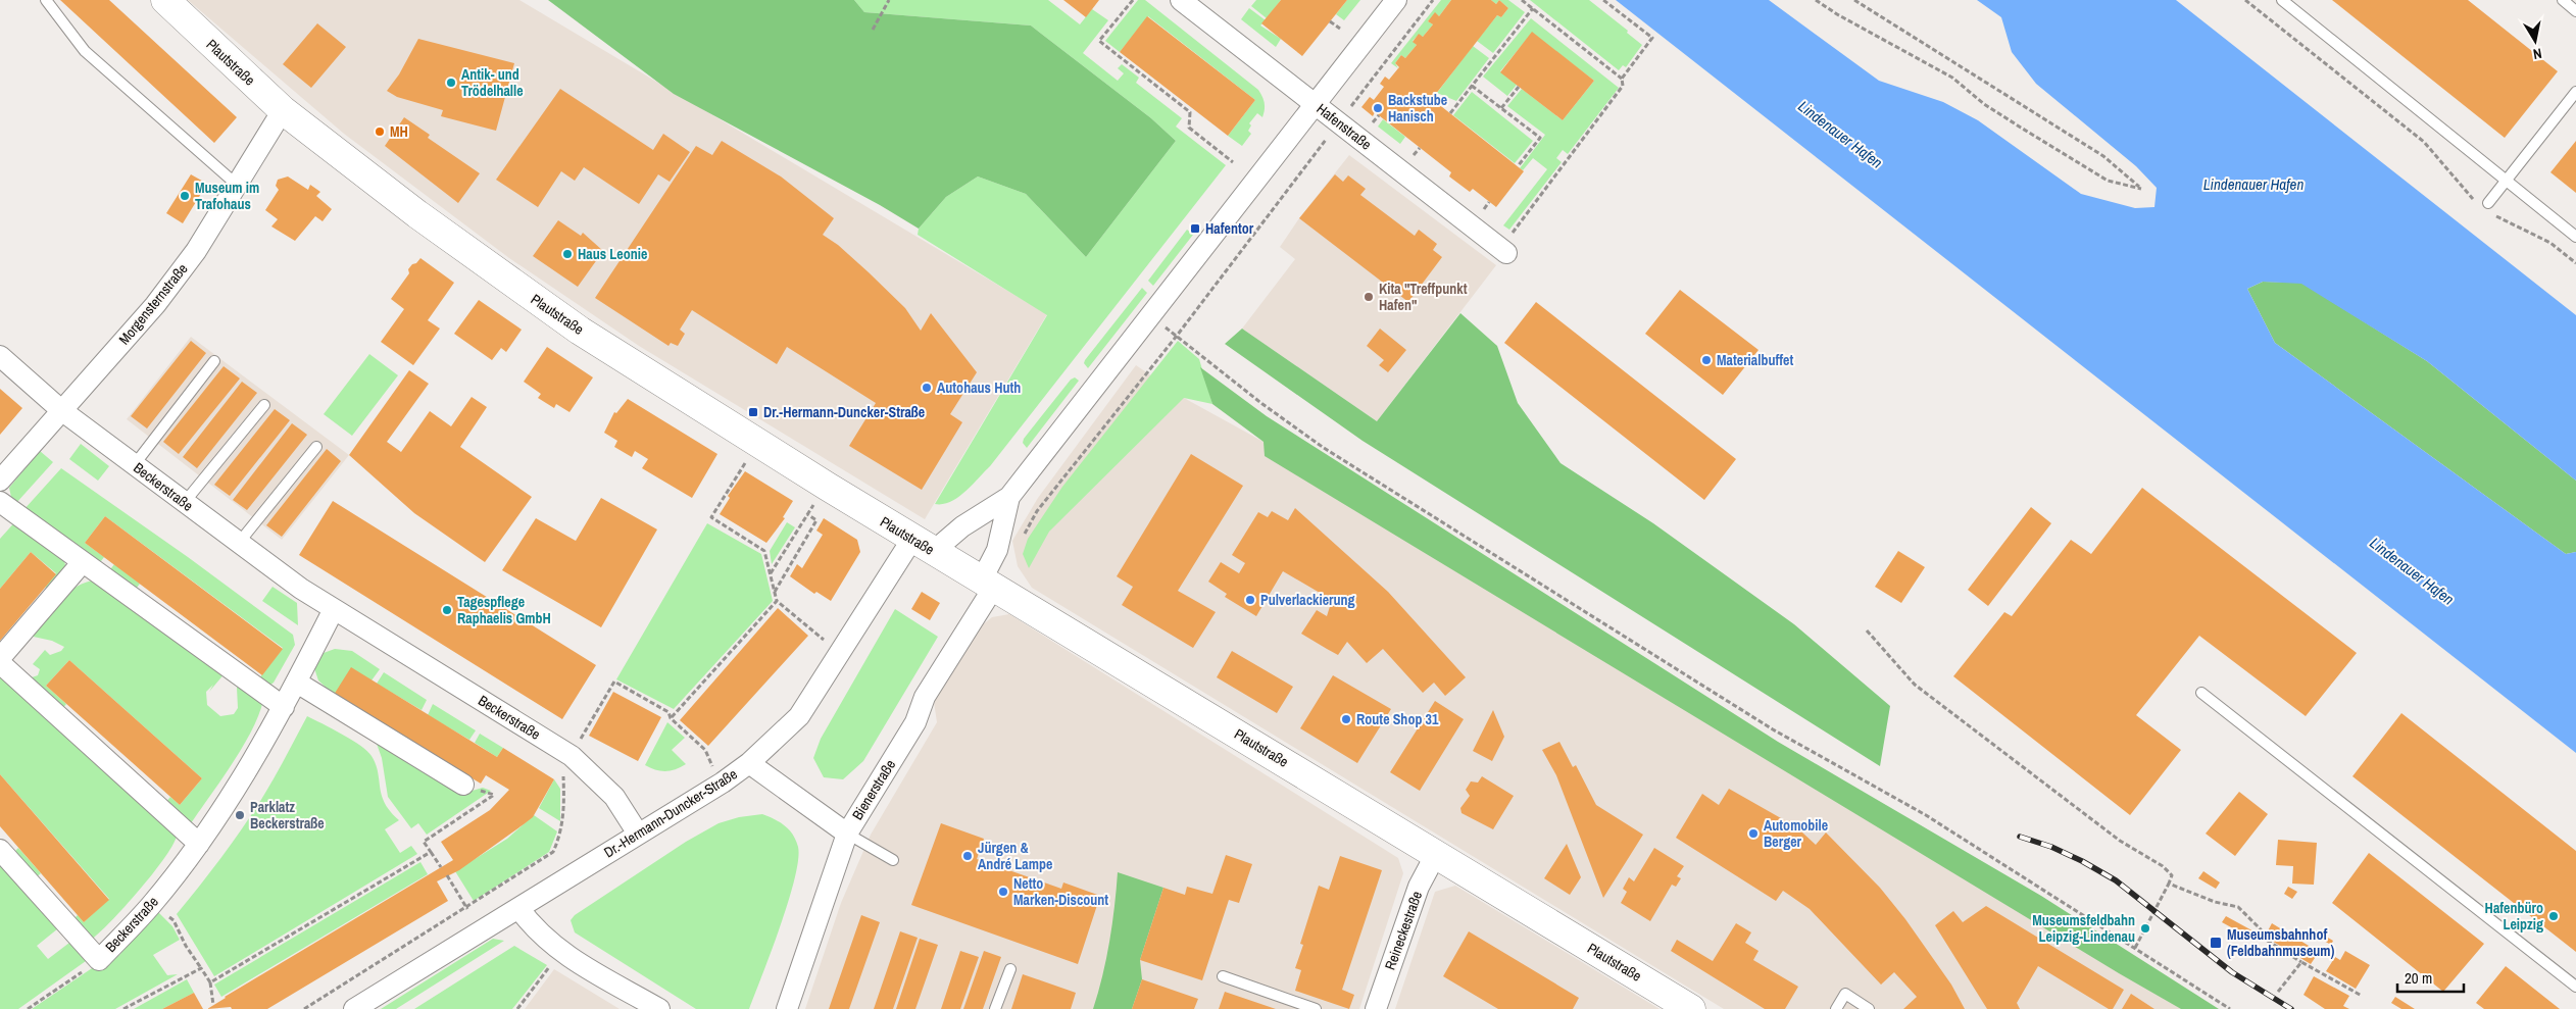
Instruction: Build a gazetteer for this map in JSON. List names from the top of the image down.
{
  "streets": {
    "main road": ["Plautstraße"],
    "street": [
      "Hafenstraße",
      "Morgensternstraße",
      "Beckerstraße",
      "Bienerstraße",
      "Dr.-Hermann-Duncker-Straße",
      "Reineckestraße"
    ]
  },
  "crossings": [
    ["Plautstraße", "Morgensternstraße"],
    ["Plautstraße", "Bienerstraße"],
    ["Plautstraße", "Dr.-Hermann-Duncker-Straße"],
    ["Plautstraße", "Reineckestraße"],
    ["Morgensternstraße", "Beckerstraße"],
    ["Beckerstraße", "Dr.-Hermann-Duncker-Straße"]
  ],
  "water": ["Lindenauer Hafen"],
  "places": {
    "other": [
      "Antik- und Trödelhalle",
      "Backstube Hanisch",
      "MH",
      "Museum im Trafohaus",
      "Haus Leonie",
      "Kita \"Treffpunkt Hafen\"",
      "Materialbuffet",
      "Autohaus Huth",
      "Pulverlackierung",
      "Tagespflege Raphaelis GmbH",
      "Route Shop 31",
      "Parklatz Beckerstraße",
      "Automobile Berger",
      "Jürgen & André Lampe",
      "Netto Marken-Discount",
      "Hafenbüro Leipzig",
      "Museumsfeldbahn Leipzig-Lindenau"
    ],
    "transit": ["Hafentor", "Dr.-Hermann-Duncker-Straße", "Museumsbahnhof (Feldbahnmuseum)"]
  },
  "scale_bar": "20 m",
  "north": "bottom"
}
